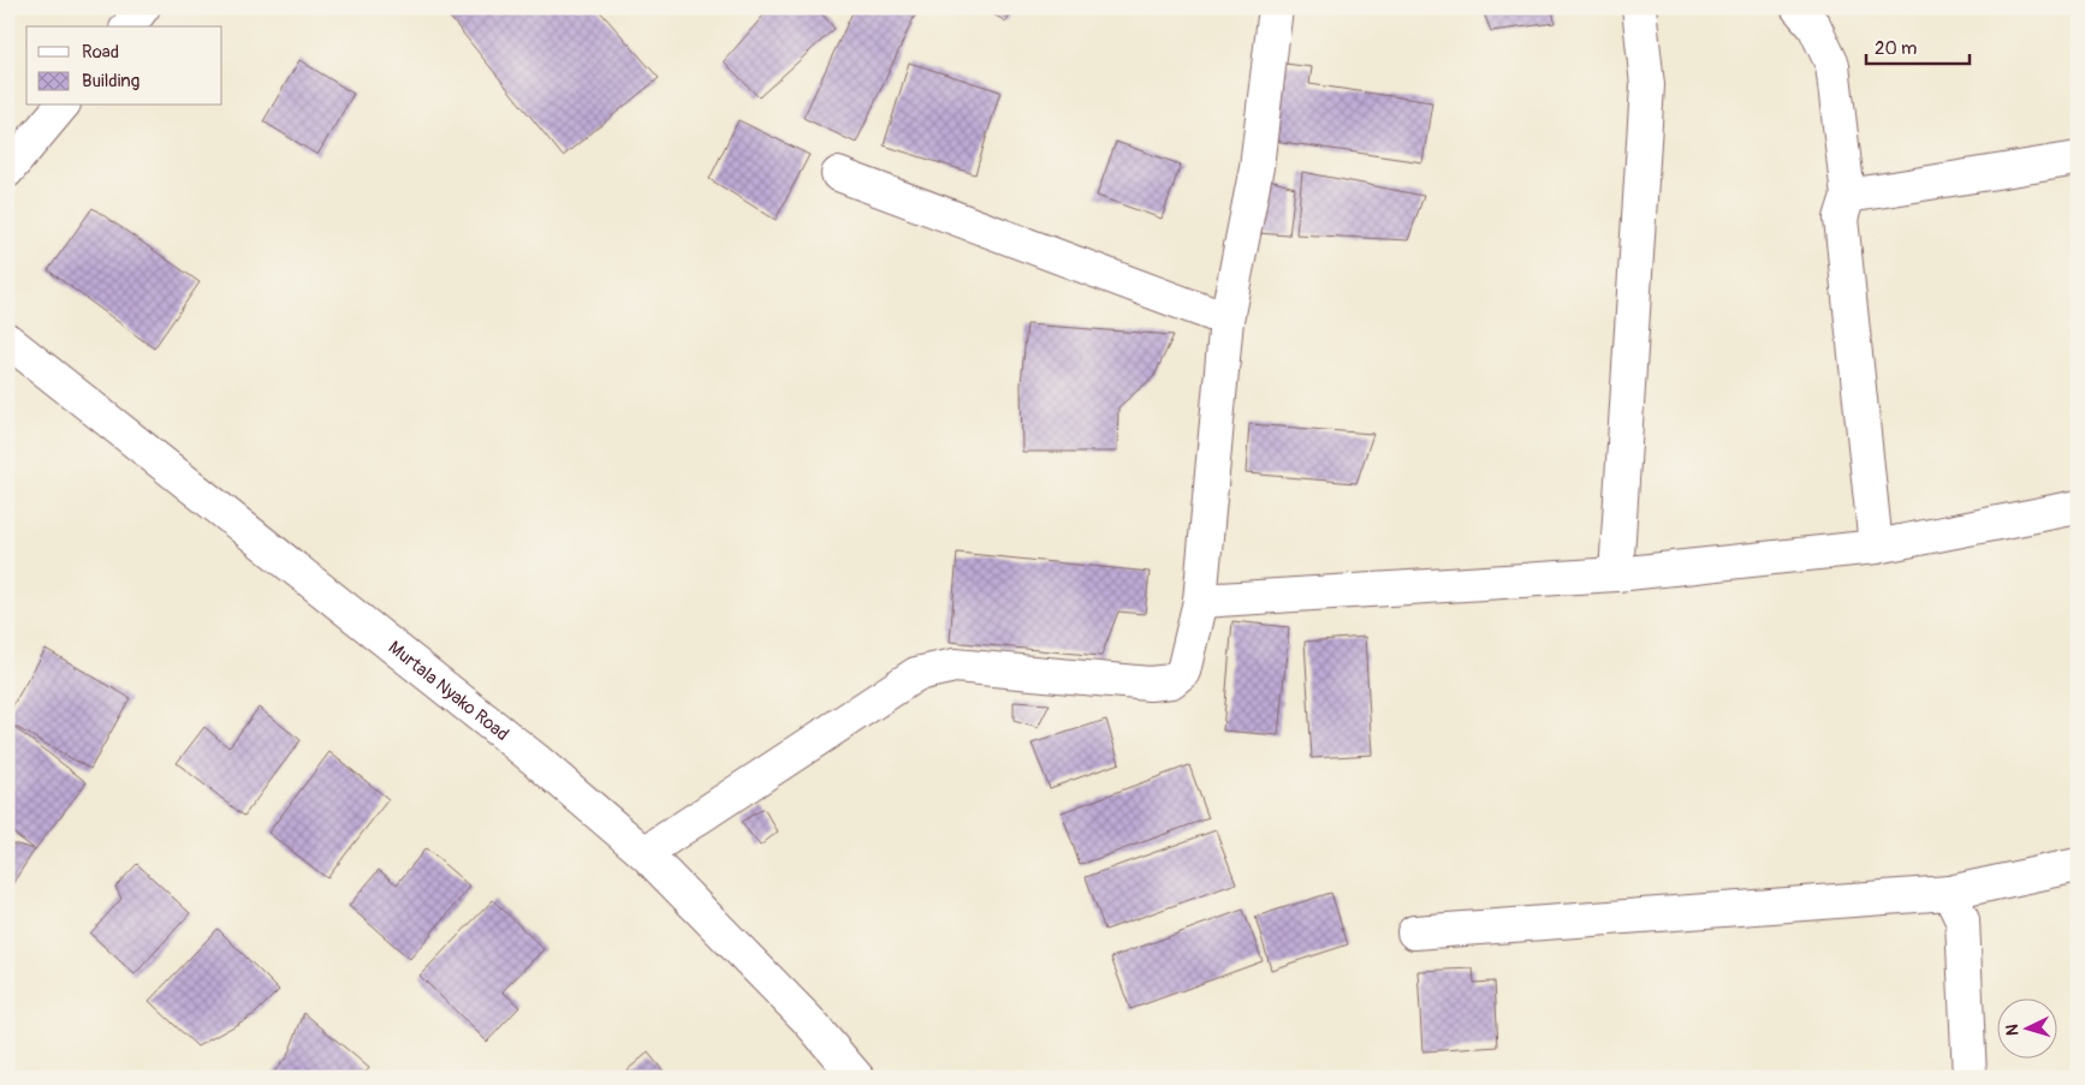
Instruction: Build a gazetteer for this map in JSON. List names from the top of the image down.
{
  "streets": {
    "street": ["Murtala Nyako Road"]
  },
  "legend": ["Road", "Building"],
  "scale_bar": "20 m",
  "north": "left"
}
